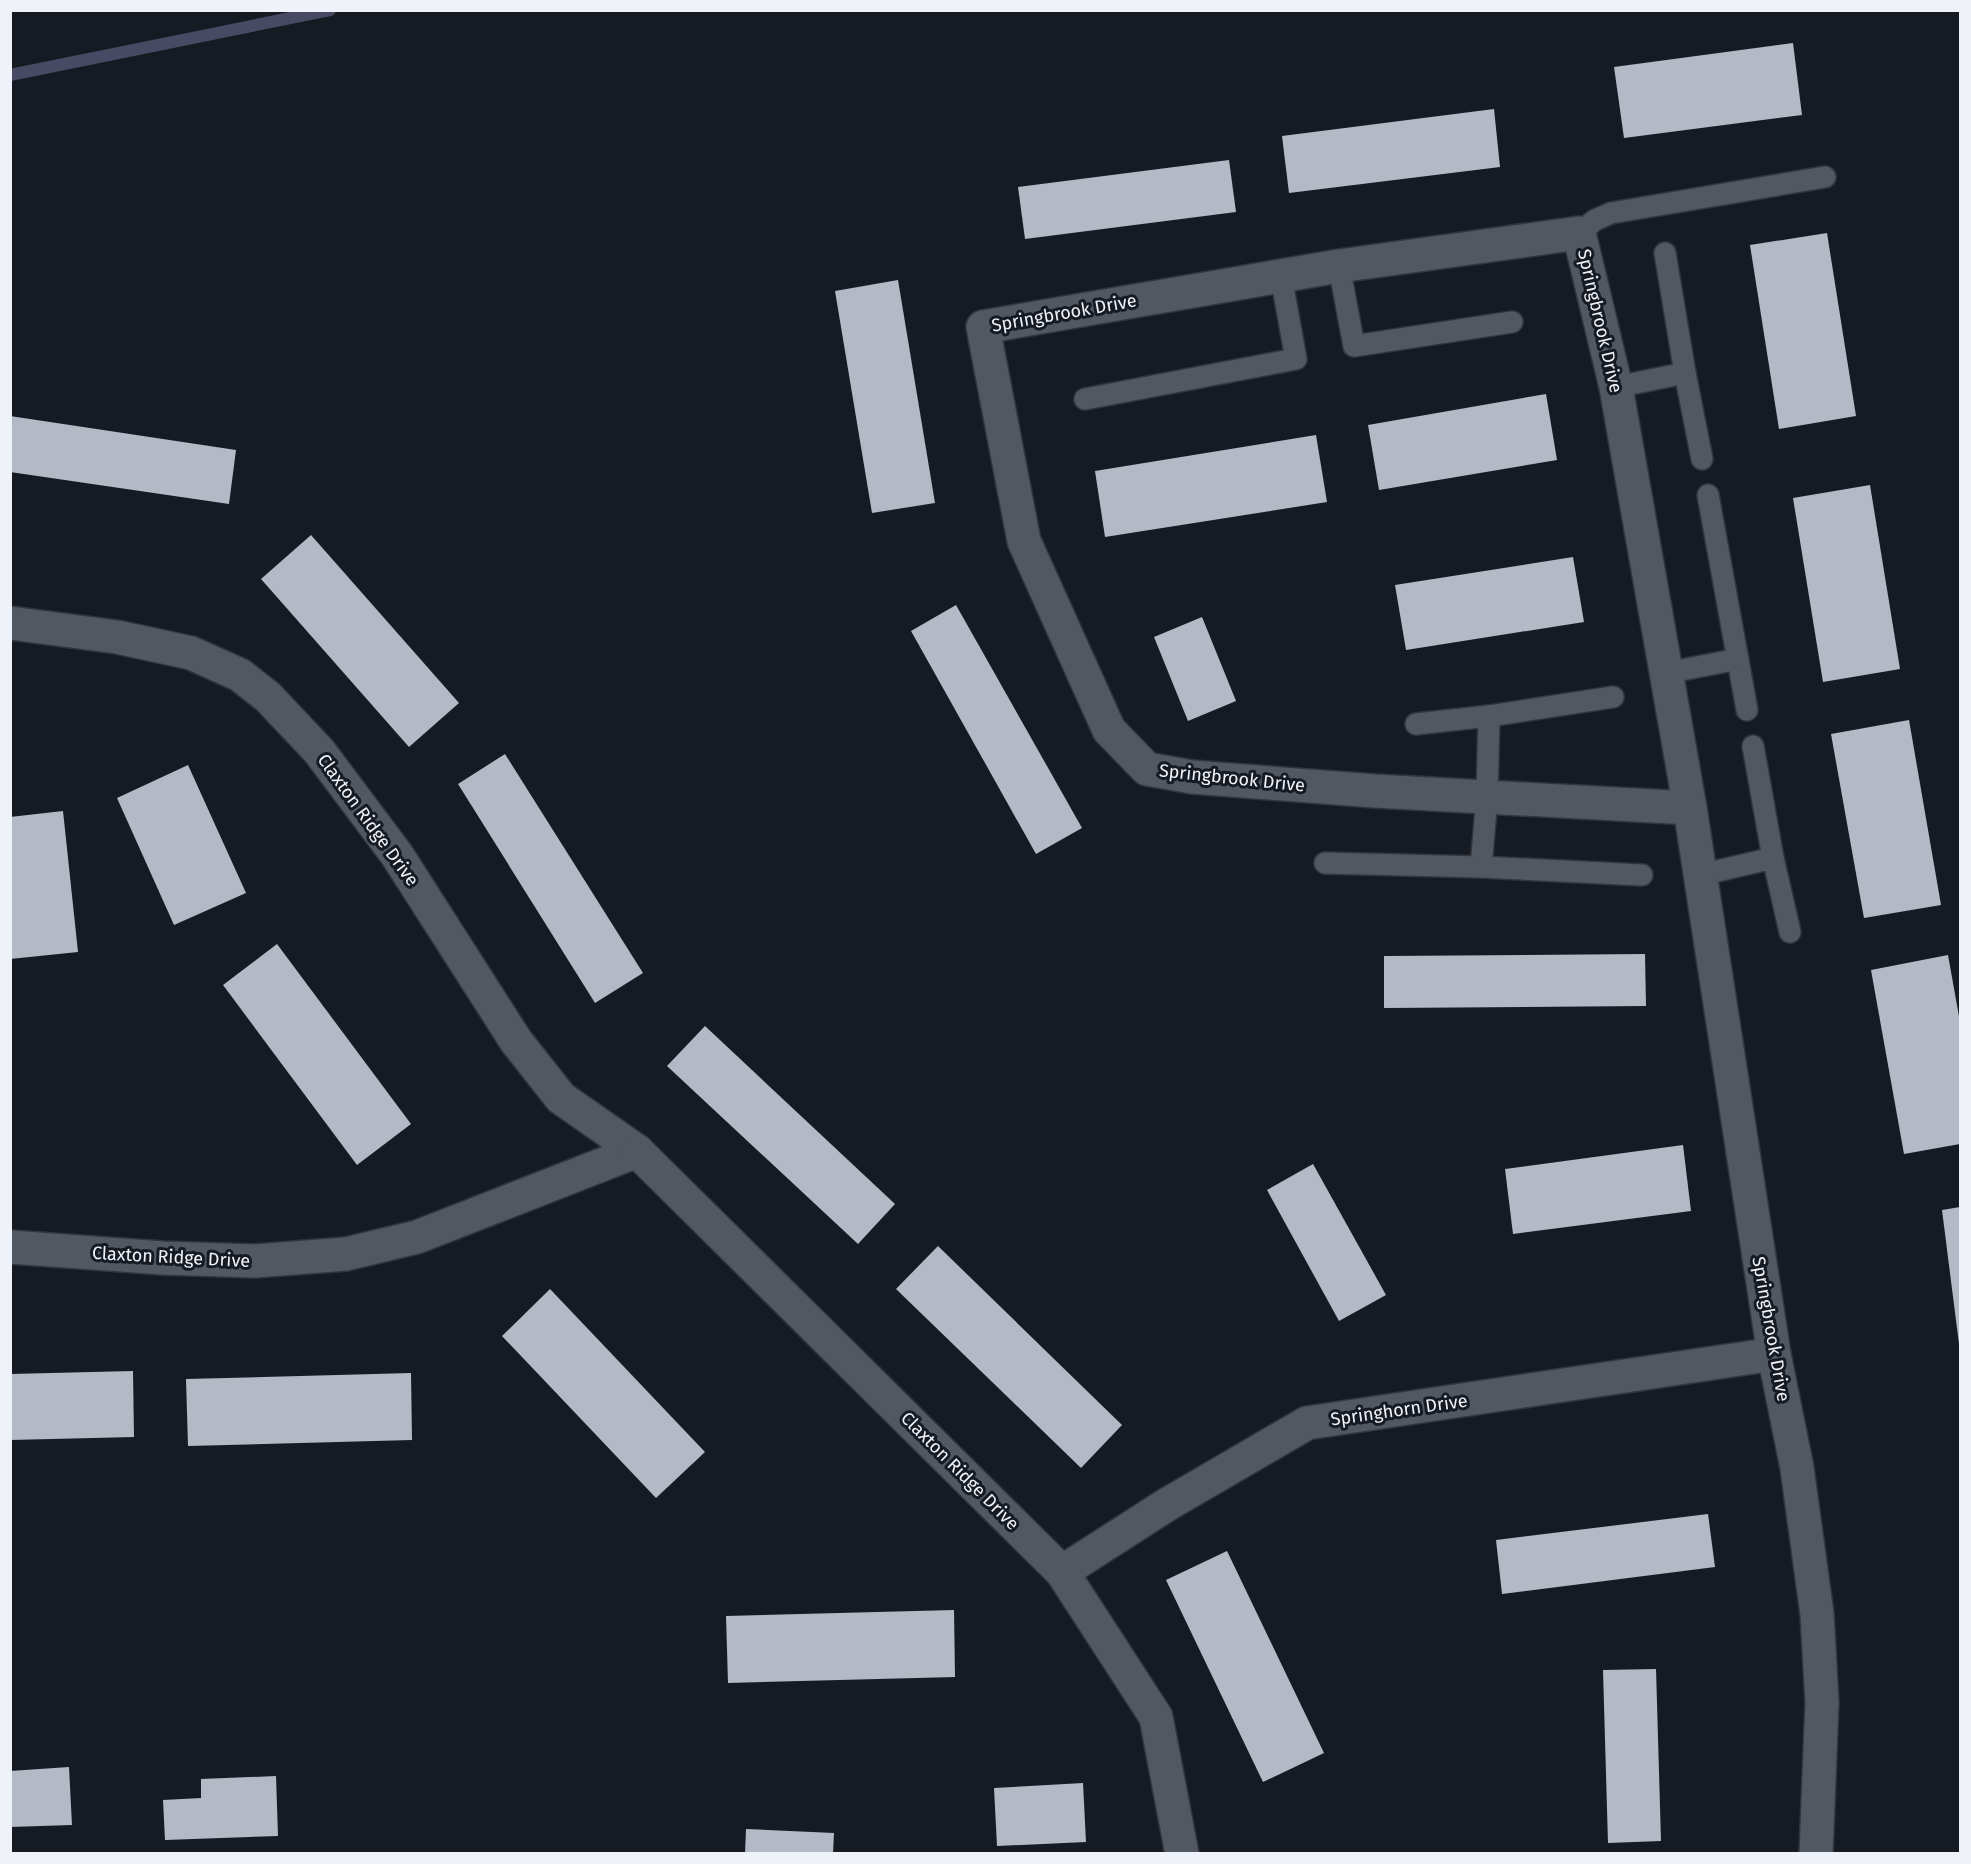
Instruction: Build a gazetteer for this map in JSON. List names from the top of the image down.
{
  "streets": {
    "street": ["Springbrook Drive", "Claxton Ridge Drive", "Springhorn Drive"]
  },
  "crossings": [
    ["Springbrook Drive", "Springhorn Drive"],
    ["Claxton Ridge Drive", "Springhorn Drive"]
  ]
}
